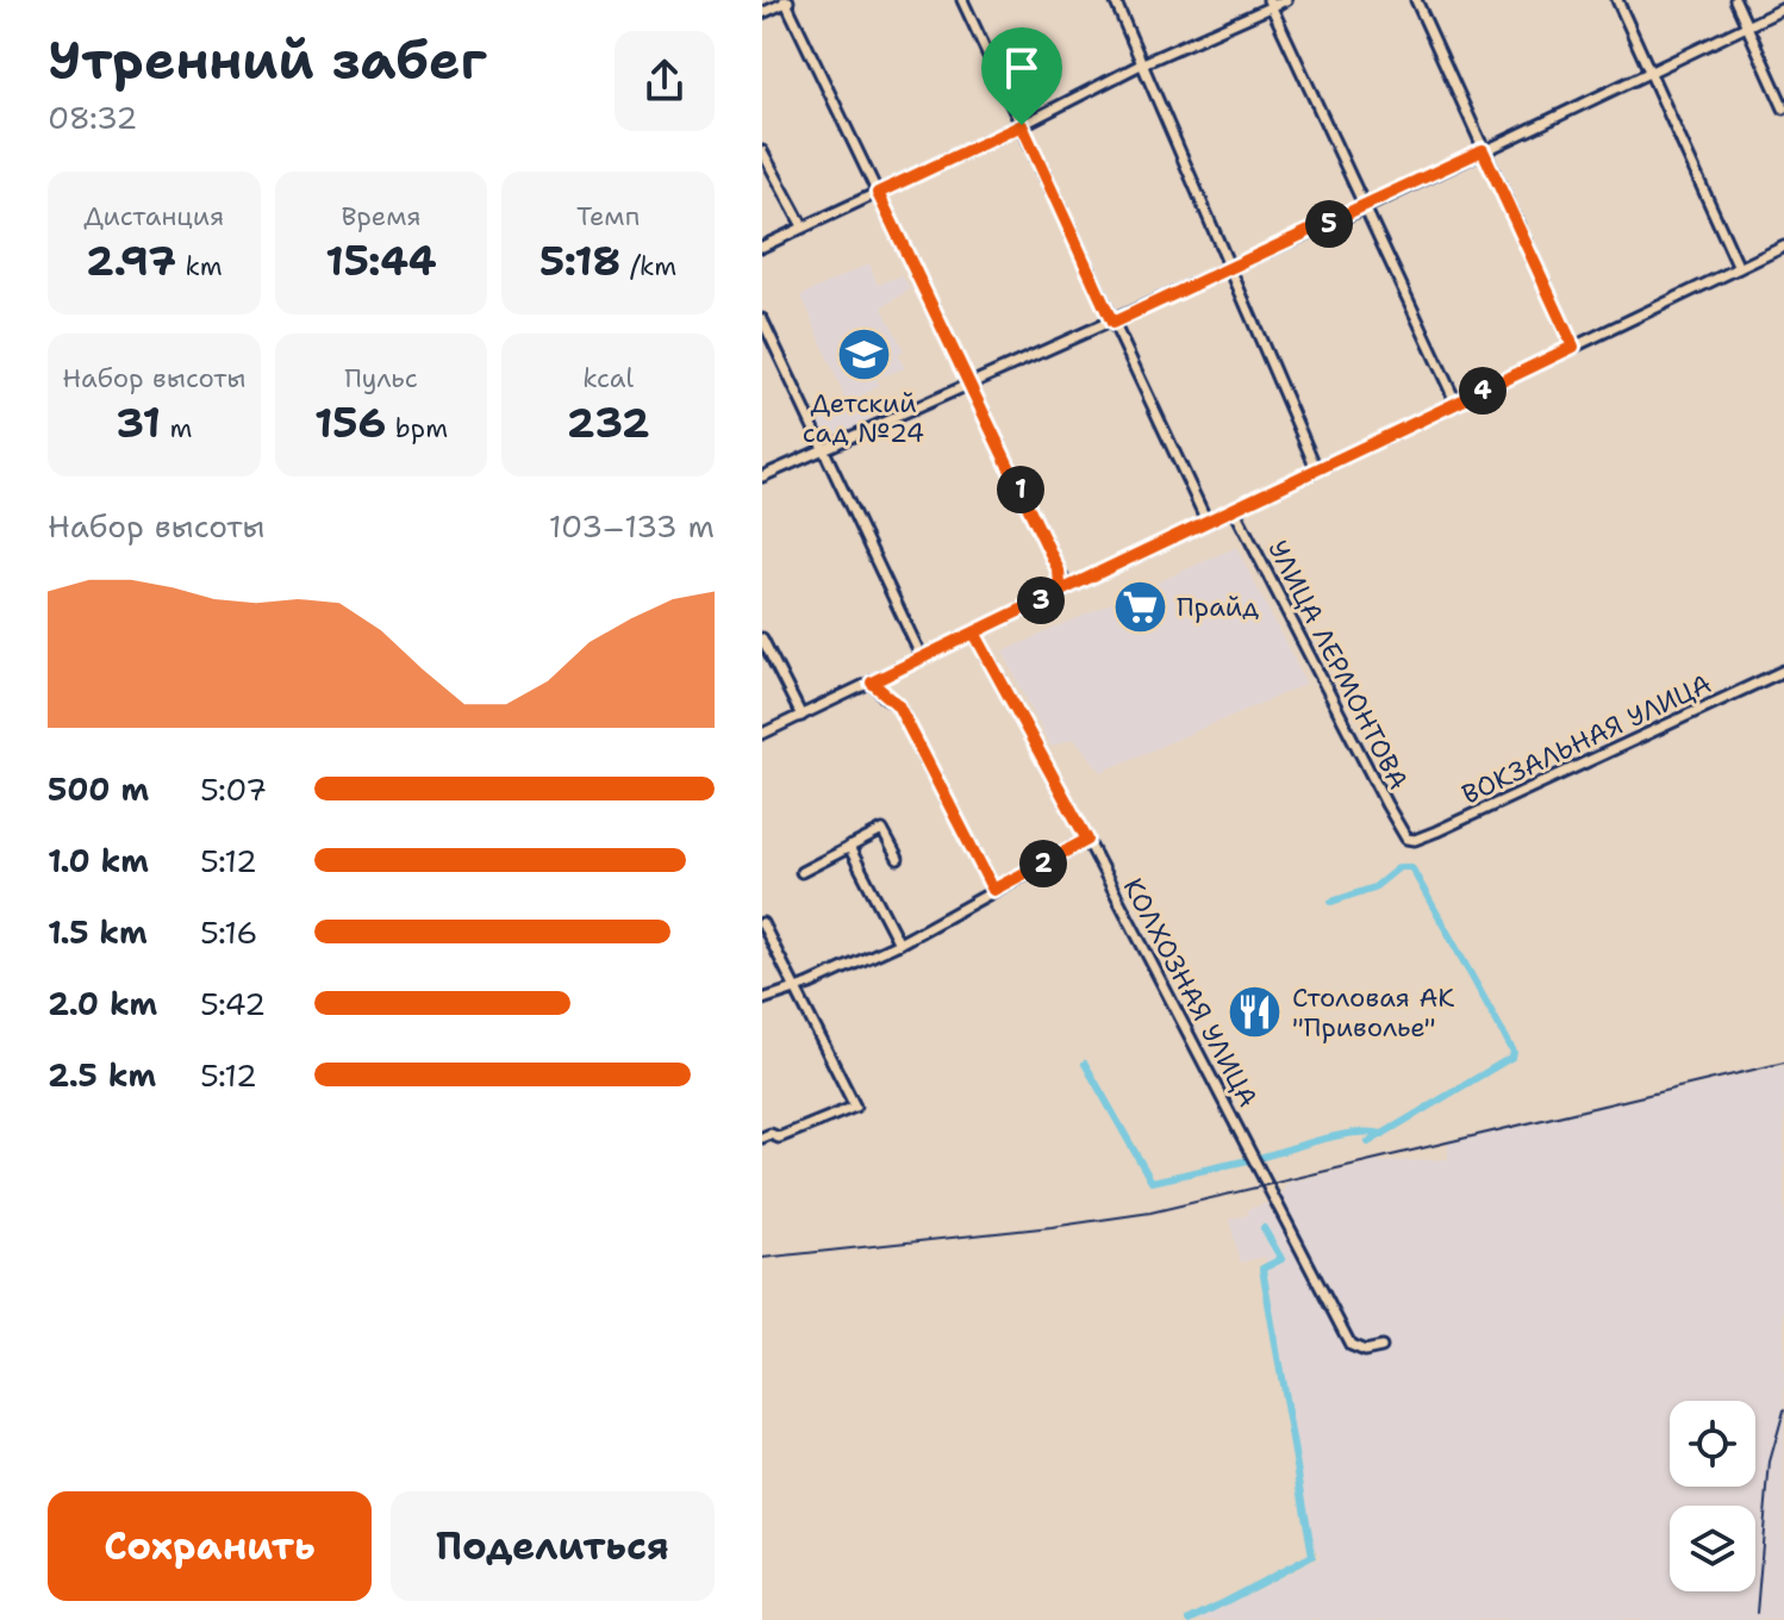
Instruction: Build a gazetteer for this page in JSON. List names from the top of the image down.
{
  "streets": {
    "street": ["УЛИЦА ЛЕРМОНТОВА", "ВОКЗАЛЬНАЯ УЛИЦА", "КОЛХОЗНАЯ УЛИЦА"]
  },
  "crossings": [
    ["УЛИЦА ЛЕРМОНТОВА", "ВОКЗАЛЬНАЯ УЛИЦА"]
  ],
  "places": {
    "school or university": ["Детский сад №24"],
    "supermarket": ["Прайд"],
    "restaurant": ["Столовая АК \"Приволье\""]
  },
  "page": {
    "heading": ["Утренний забег", "08:32"],
    "stats": [
      ["Дистанция", "2.97 km"],
      ["Время", "15:44"],
      ["Темп", "5:18 /km"],
      ["Набор высоты", "31 m"],
      ["Пульс", "156 bpm"],
      ["kcal", "232"]
    ],
    "pins": [
      "5",
      "4",
      "1",
      "3",
      "2"
    ],
    "chart": ["Набор высоты", "103–133 m"],
    "list": [
      {
        "name": "500 m",
        "note": "5:07"
      },
      {
        "name": "1.0 km",
        "note": "5:12"
      },
      {
        "name": "1.5 km",
        "note": "5:16"
      },
      {
        "name": "2.0 km",
        "note": "5:42"
      },
      {
        "name": "2.5 km",
        "note": "5:12"
      }
    ],
    "buttons": ["Сохранить", "Поделиться"]
  }
}
